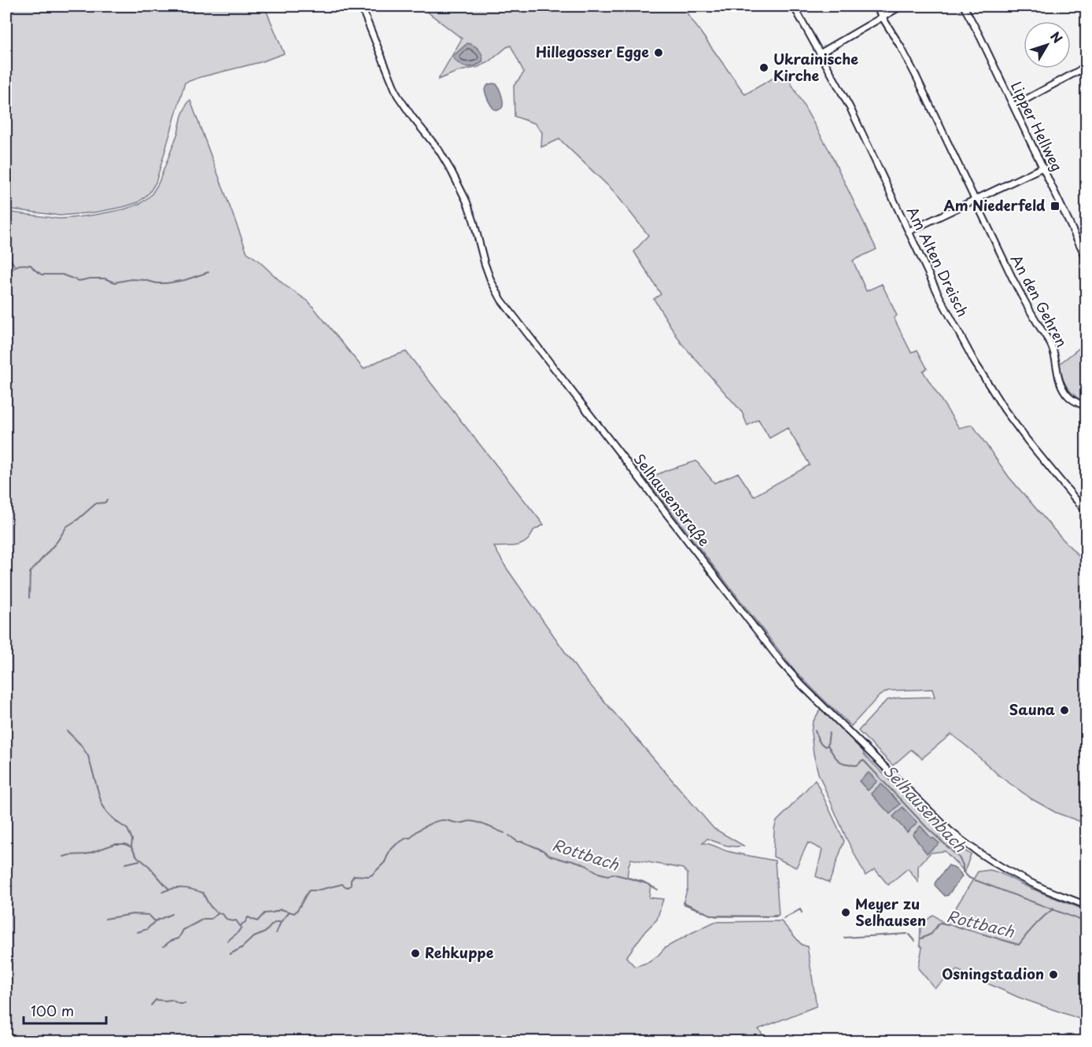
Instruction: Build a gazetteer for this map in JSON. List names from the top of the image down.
{
  "streets": {
    "street": [
      "Lipper Hellweg",
      "Am Alten Dreisch",
      "An den Gehren",
      "Selhausenstraße"
    ]
  },
  "water": ["Selhausenbach", "Rottbach"],
  "places": {
    "other": [
      "Hillegosser Egge",
      "Ukrainische Kirche",
      "Sauna",
      "Meyer zu Selhausen",
      "Rehkuppe",
      "Osningstadion"
    ],
    "transit": ["Am Niederfeld"]
  },
  "scale_bar": "100 m",
  "north": "top right"
}
